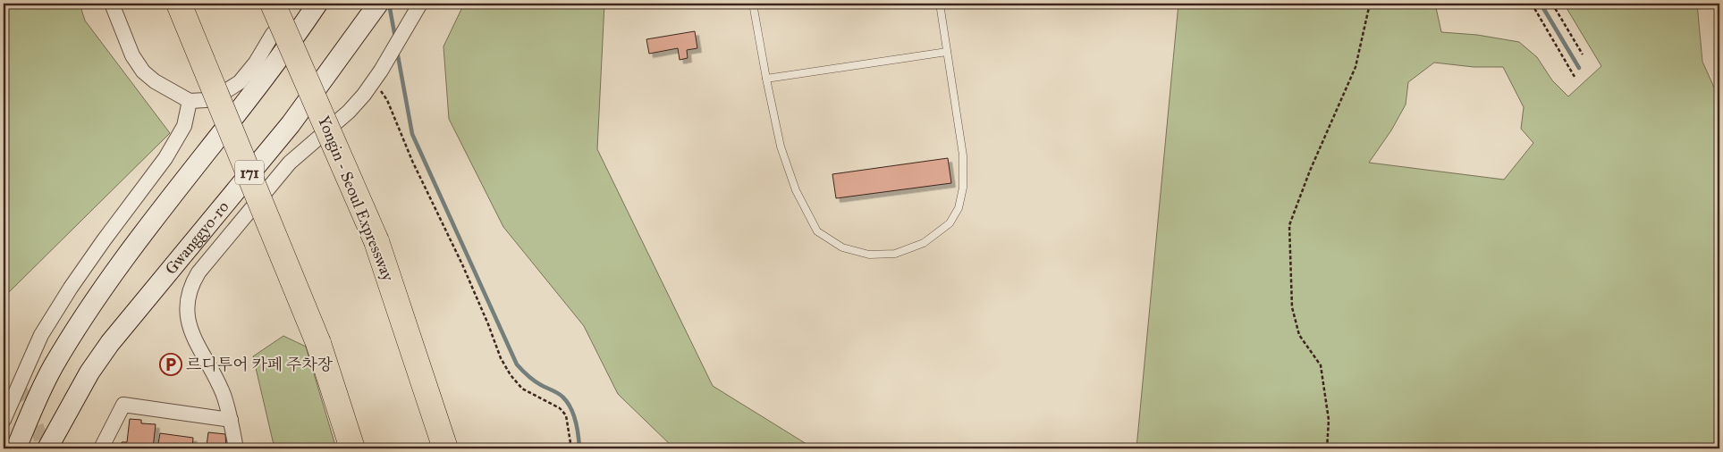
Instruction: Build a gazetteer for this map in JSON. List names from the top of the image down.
{
  "streets": {
    "highway": ["171", "Yongin - Seoul Expressway"],
    "main road": ["Gwanggyo-ro"]
  },
  "places": {
    "parking": ["르디투어 카페 주차장"]
  }
}
